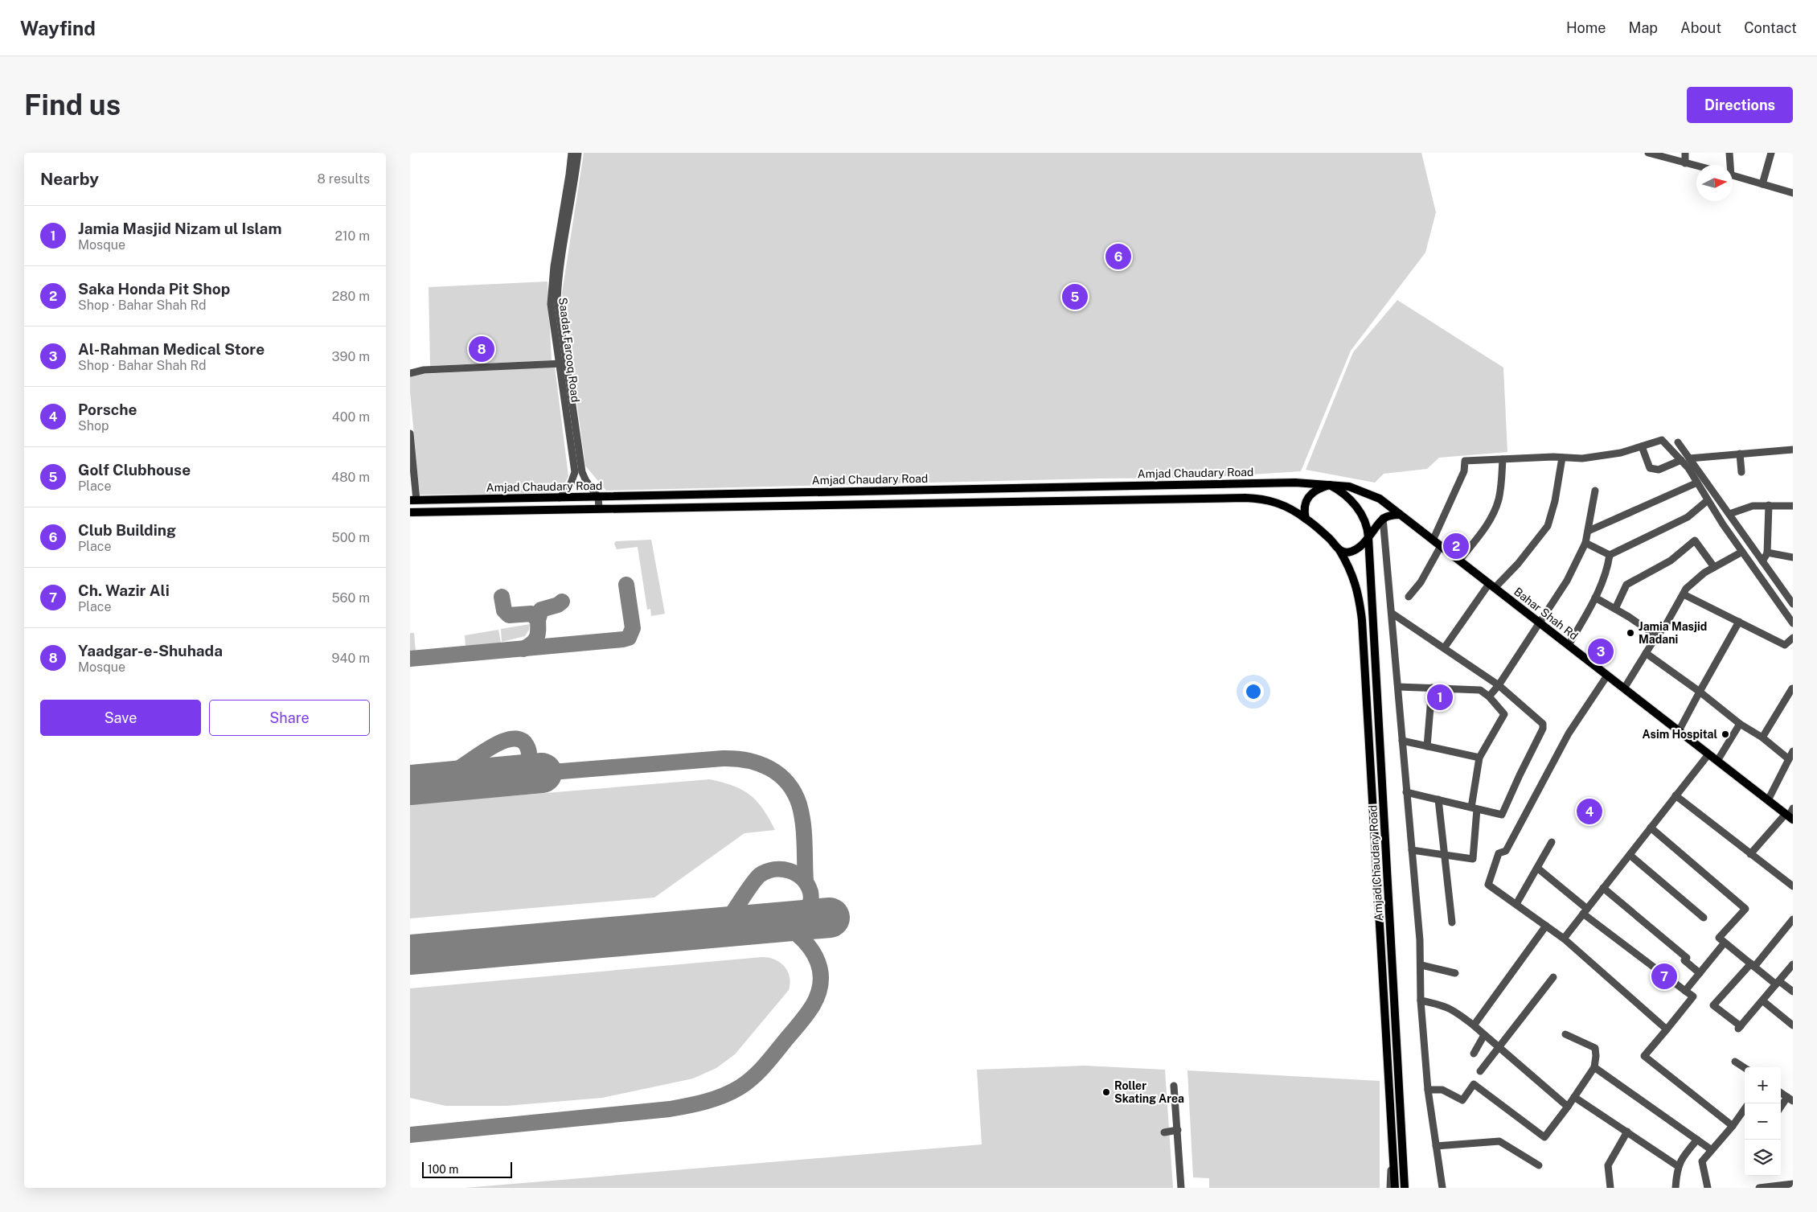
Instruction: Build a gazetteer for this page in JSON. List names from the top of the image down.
{
  "streets": {
    "main road": ["Amjad Chaudary Road", "Bahar Shah Rd"],
    "street": ["Saadat Farooq Road"]
  },
  "crossings": [
    ["Saadat Farooq Road", "Amjad Chaudary Road"],
    ["Amjad Chaudary Road", "Bahar Shah Rd"]
  ],
  "places": ["Jamia Masjid Madani", "Asim Hospital", "Roller Skating Area"],
  "scale_bar": "100 m",
  "north": "right",
  "page": {
    "header": "Wayfind",
    "nav": [
      "Home",
      "Map",
      "About",
      "Contact"
    ],
    "buttons": [
      "Directions",
      ["Save", "Share"]
    ],
    "title": "Find us",
    "heading": ["Nearby", "8 results"],
    "list": [
      {
        "mark": "1",
        "name": "Jamia Masjid Nizam ul Islam",
        "note": "Mosque",
        "value": "210 m"
      },
      {
        "mark": "2",
        "name": "Saka Honda Pit Shop",
        "note": "Shop · Bahar Shah Rd",
        "value": "280 m"
      },
      {
        "mark": "3",
        "name": "Al-Rahman Medical Store",
        "note": "Shop · Bahar Shah Rd",
        "value": "390 m"
      },
      {
        "mark": "4",
        "name": "Porsche",
        "note": "Shop",
        "value": "400 m"
      },
      {
        "mark": "5",
        "name": "Golf Clubhouse",
        "note": "Place",
        "value": "480 m"
      },
      {
        "mark": "6",
        "name": "Club Building",
        "note": "Place",
        "value": "500 m"
      },
      {
        "mark": "7",
        "name": "Ch. Wazir Ali",
        "note": "Place",
        "value": "560 m"
      },
      {
        "mark": "8",
        "name": "Yaadgar-e-Shuhada",
        "note": "Mosque",
        "value": "940 m"
      }
    ],
    "pins": [
      "6",
      "5",
      "8",
      "2",
      "3",
      "1",
      "4",
      "7"
    ],
    "map_buttons": ["+", "−"],
    "scale": "100 m"
  }
}
